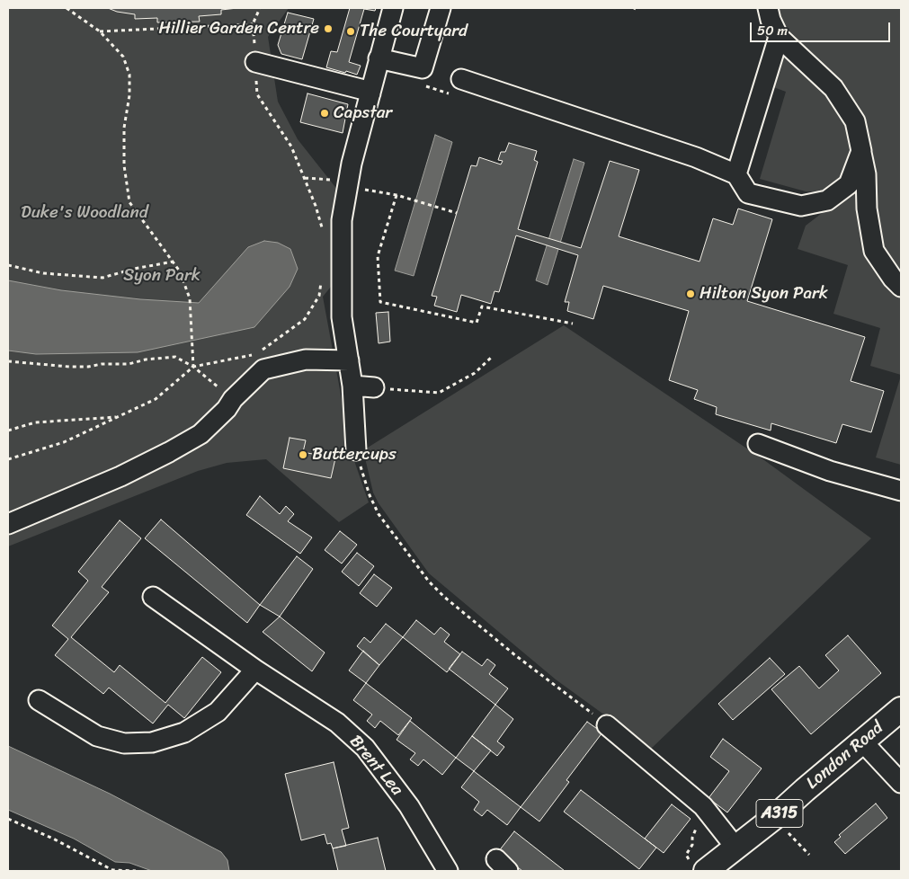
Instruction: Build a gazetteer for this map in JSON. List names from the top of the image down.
{
  "streets": {
    "main road": ["London Road", "A315"],
    "street": ["Brent Lea"]
  },
  "parks": ["Duke's Woodland", "Syon Park"],
  "places": [
    "Hillier Garden Centre",
    "The Courtyard",
    "Capstar",
    "Hilton Syon Park",
    "Buttercups"
  ],
  "scale_bar": "50 m"
}
